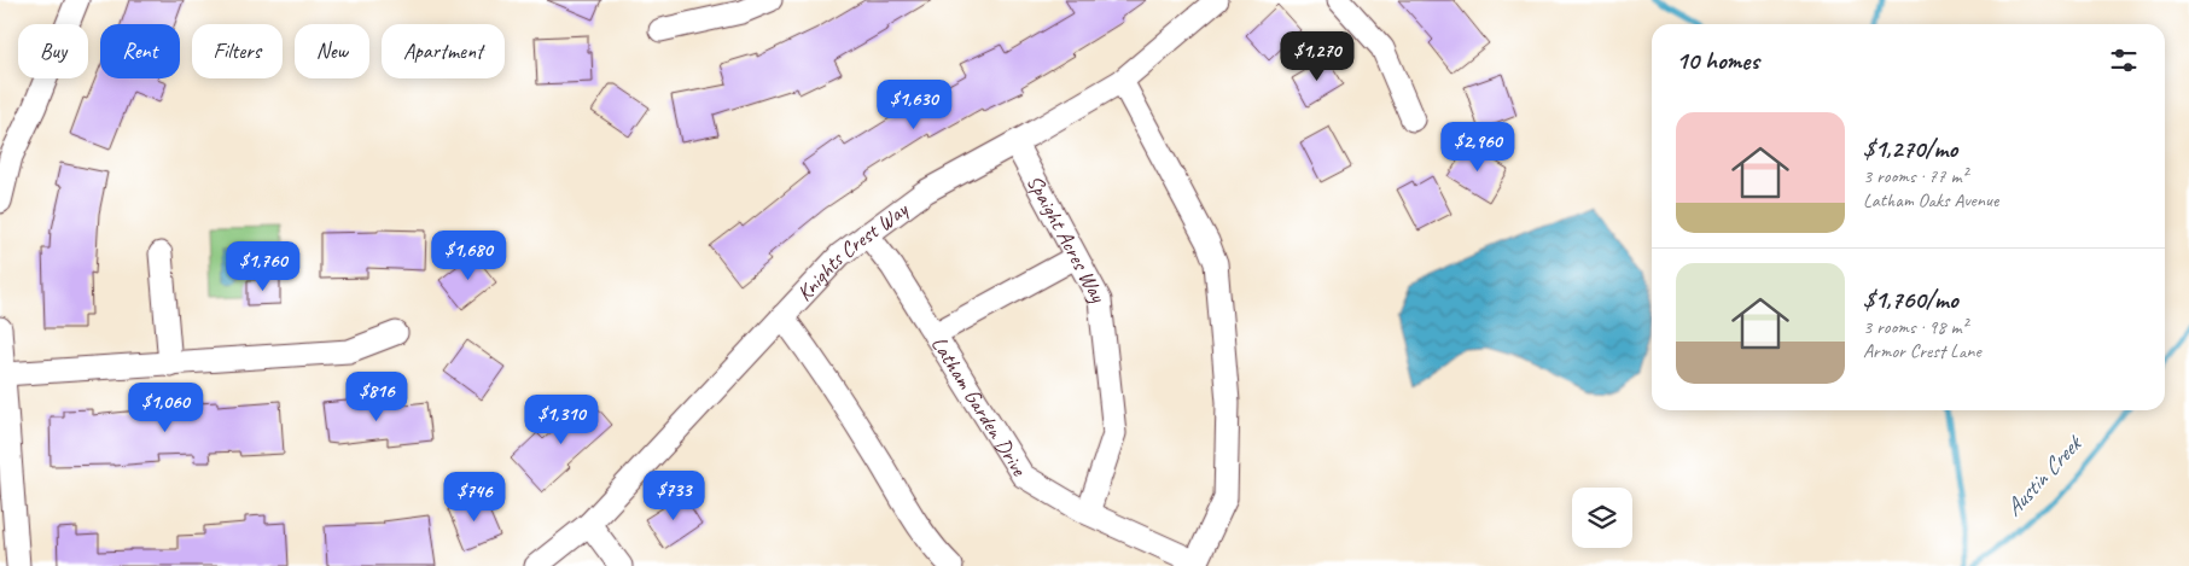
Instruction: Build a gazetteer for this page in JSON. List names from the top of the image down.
{
  "streets": {
    "street": ["Spaight Acres Way", "Knights Crest Way", "Latham Garden Drive"]
  },
  "crossings": [
    ["Spaight Acres Way", "Knights Crest Way"],
    ["Spaight Acres Way", "Latham Garden Drive"],
    ["Knights Crest Way", "Latham Garden Drive"]
  ],
  "water": ["Austin Creek"],
  "page": {
    "chip": [
      "Buy",
      "Rent",
      "Filters",
      "New",
      "Apartment"
    ],
    "heading": "10 homes",
    "price": [
      "$1,270",
      "$1,630",
      "$2,960",
      "$1,680",
      "$1,760",
      "$816",
      "$1,060",
      "$1,310",
      "$733",
      "$746"
    ],
    "list": [
      {
        "name": "$1,270/mo",
        "note": "3 rooms · 77 m² · Latham Oaks Avenue"
      },
      {
        "name": "$1,760/mo",
        "note": "3 rooms · 98 m² · Armor Crest Lane"
      }
    ]
  }
}
